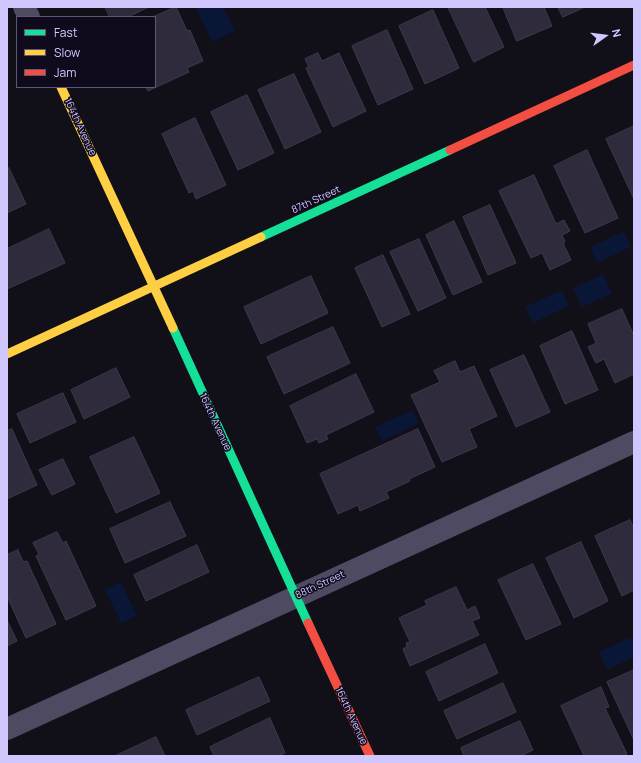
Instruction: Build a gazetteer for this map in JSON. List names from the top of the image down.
{
  "streets": {
    "street": ["164th Avenue", "87th Street", "88th Street"]
  },
  "crossings": [
    ["164th Avenue", "87th Street"],
    ["164th Avenue", "88th Street"]
  ],
  "legend": ["Fast", "Slow", "Jam"],
  "north": "right"
}
